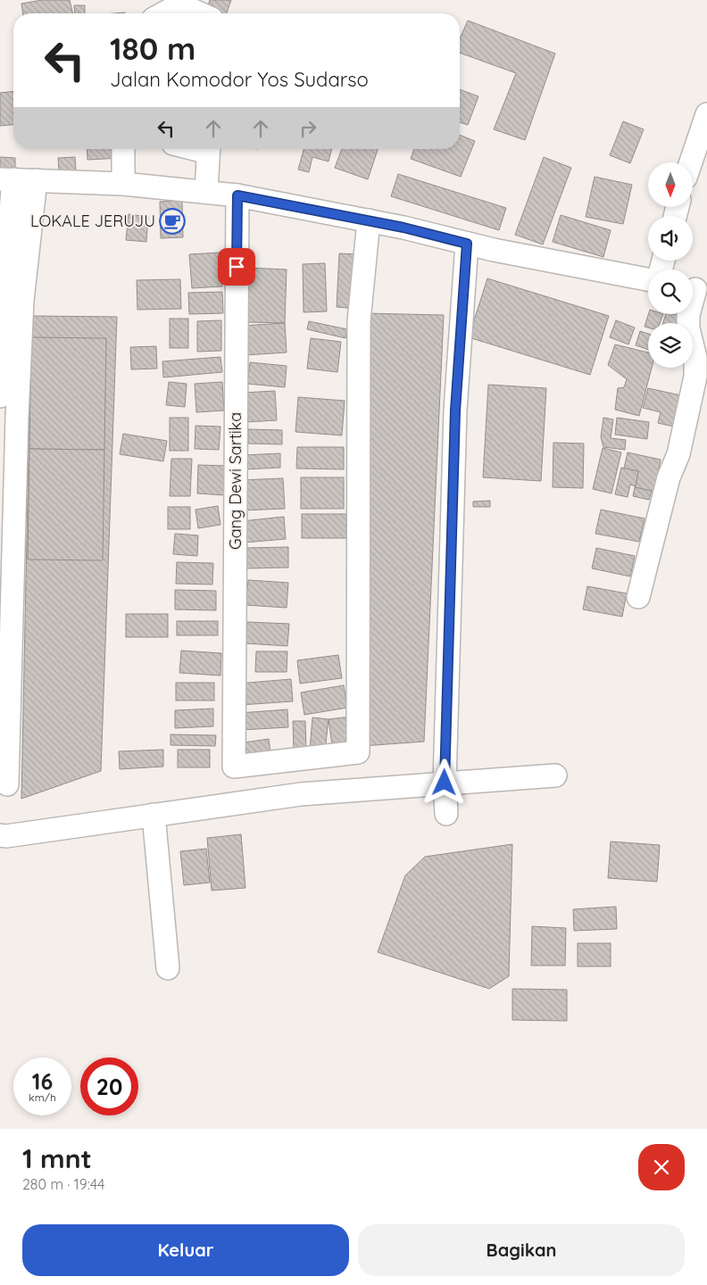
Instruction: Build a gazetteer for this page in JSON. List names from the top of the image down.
{
  "streets": {
    "street": ["Gang Dewi Sartika"]
  },
  "places": {
    "cafe": ["LOKALE JERUJU"]
  },
  "north": "bottom",
  "page": {
    "turn": ["180 m", "Jalan Komodor Yos Sudarso"],
    "speed": "16 km/h",
    "limit": "20",
    "heading": ["1 mnt", "280 m · 19:44"],
    "buttons": ["Keluar", "Bagikan"]
  }
}
